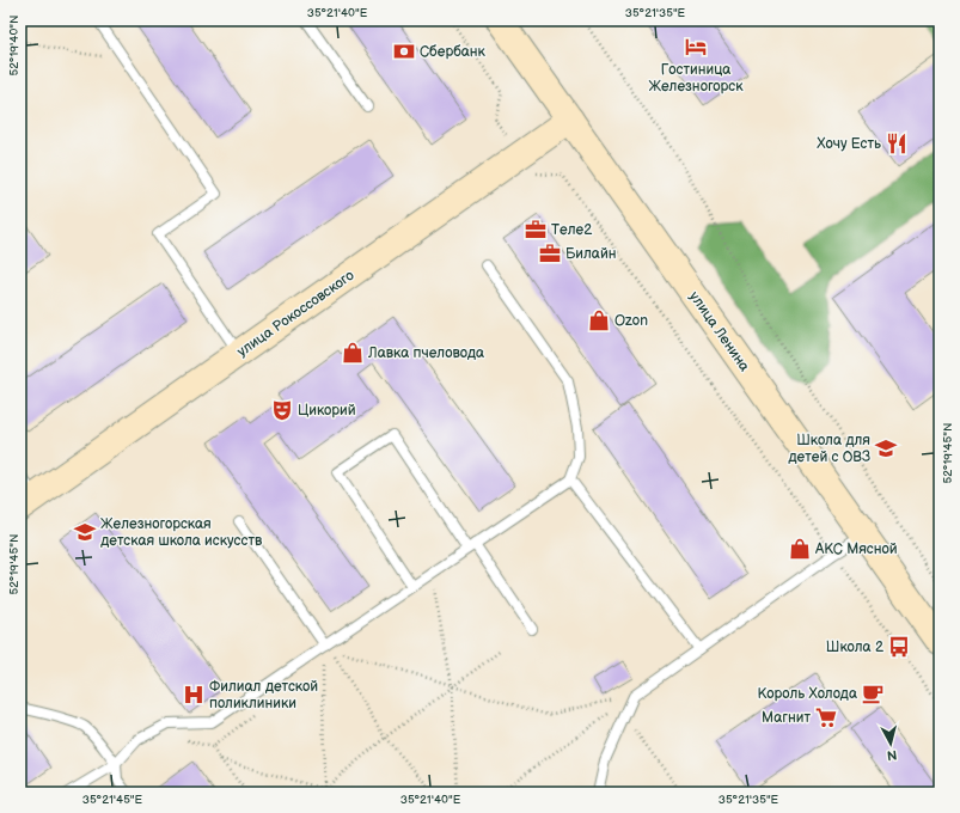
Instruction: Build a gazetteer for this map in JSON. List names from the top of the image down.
{
  "streets": {
    "main road": ["улица Рокоссовского", "улица Ленина"]
  },
  "crossings": [
    ["улица Рокоссовского", "улица Ленина"]
  ],
  "places": {
    "hotel": ["Гостиница Железногорск"],
    "bank": ["Сбербанк"],
    "restaurant": ["Хочу Есть"],
    "office": ["Теле2", "Билайн"],
    "shop": ["Ozon", "Лавка пчеловода", "АКС Мясной"],
    "theatre": ["Цикорий"],
    "school or university": ["Школа для детей с ОВЗ", "Железногорская детская школа искусств"],
    "bus stop": ["Школа 2"],
    "cafe": ["Король Холода"],
    "hospital": ["Филиал детской поликлиники"],
    "supermarket": ["Магнит"]
  },
  "north": "bottom",
  "coordinates": [
    "35°21'40\"E",
    "35°21'35\"E",
    "52°19'40\"N",
    "52°19'45\"N",
    "35°21'45\"E"
  ]
}
